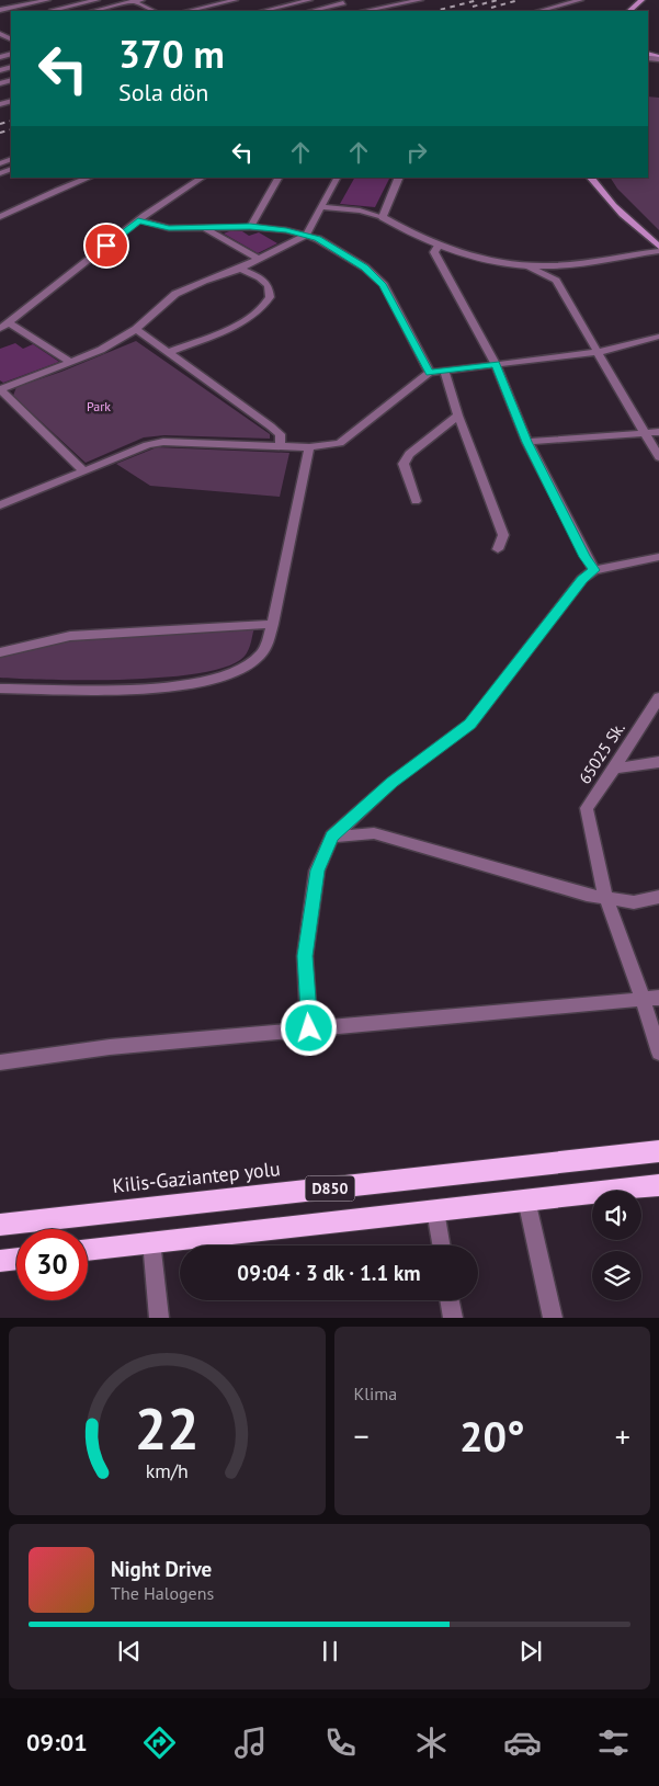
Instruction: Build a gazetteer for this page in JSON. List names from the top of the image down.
{
  "streets": {
    "highway": ["Kilis-Gaziantep yolu", "D850"],
    "street": ["65025 Sk."]
  },
  "parks": ["Park"],
  "page": {
    "turn": ["370 m", "Sola dön"],
    "limit": "30",
    "trip": "09:04 · 3 dk · 1.1 km",
    "tile": "Klima",
    "heat": ["−", "20°", "+"],
    "song": ["Night Drive", "The Halogens"],
    "tabs": "09:01",
    "gauge": ["22", "km/h"]
  }
}
